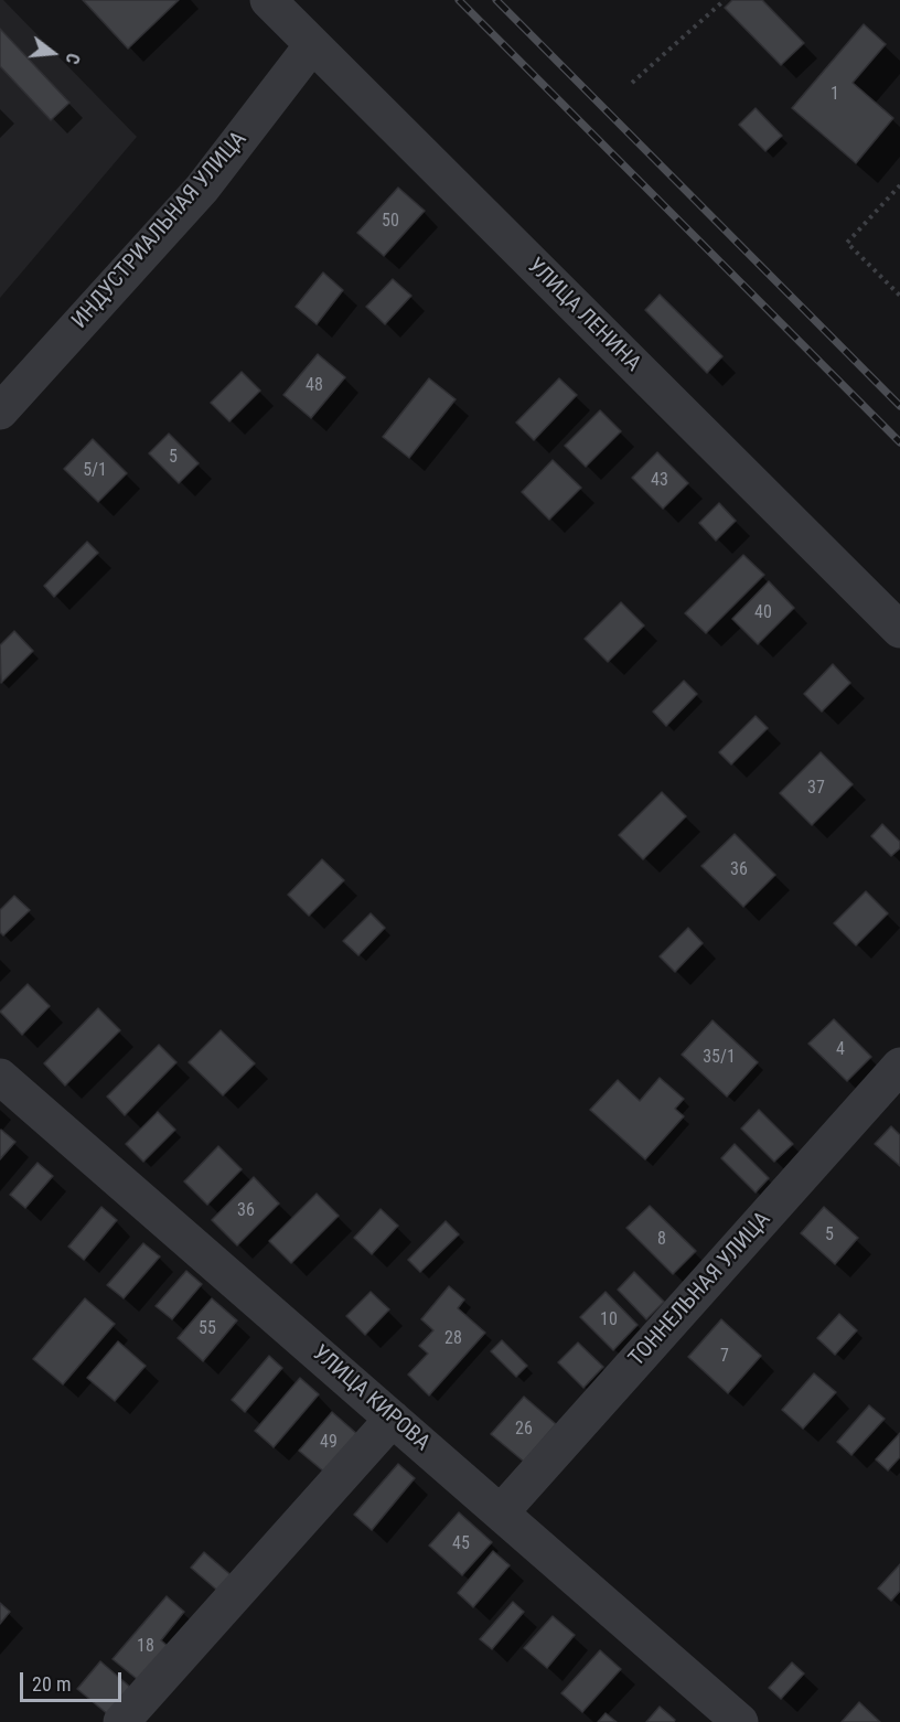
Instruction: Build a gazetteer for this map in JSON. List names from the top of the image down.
{
  "streets": {
    "street": [
      "ИНДУСТРИАЛЬНАЯ УЛИЦА",
      "УЛИЦА ЛЕНИНА",
      "ТОННЕЛЬНАЯ УЛИЦА",
      "УЛИЦА КИРОВА"
    ]
  },
  "crossings": [
    ["ИНДУСТРИАЛЬНАЯ УЛИЦА", "УЛИЦА ЛЕНИНА"],
    ["ТОННЕЛЬНАЯ УЛИЦА", "УЛИЦА КИРОВА"]
  ],
  "house_numbers": [
    "1",
    "50",
    "48",
    "5",
    "5/1",
    "43",
    "40",
    "37",
    "36",
    "4",
    "35/1",
    "36",
    "5",
    "8",
    "10",
    "55",
    "28",
    "7",
    "26",
    "49",
    "45",
    "18"
  ],
  "scale_bar": "20 m",
  "north": "right"
}
